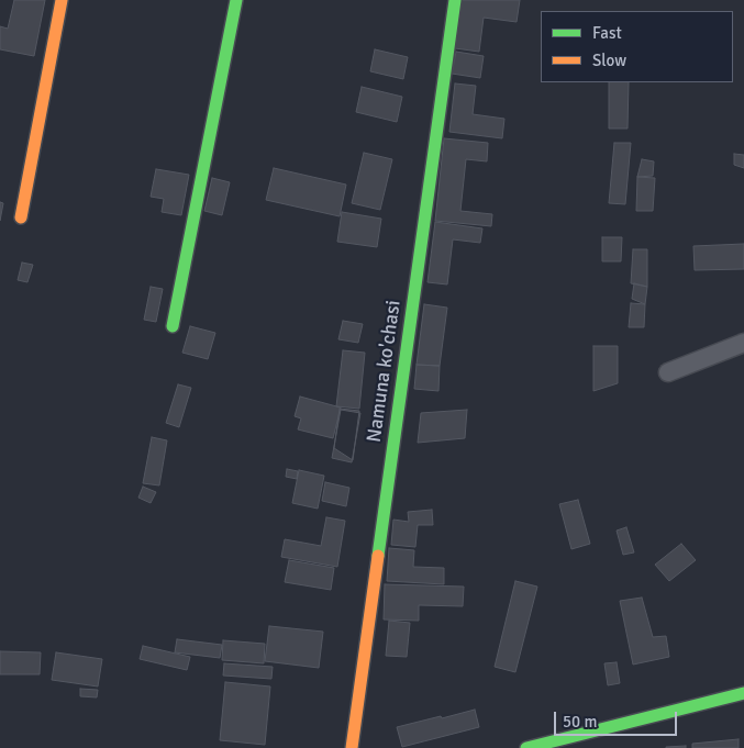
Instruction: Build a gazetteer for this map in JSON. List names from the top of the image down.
{
  "streets": {
    "main road": ["Namuna ko'chasi"]
  },
  "legend": ["Fast", "Slow"],
  "scale_bar": "50 m"
}
